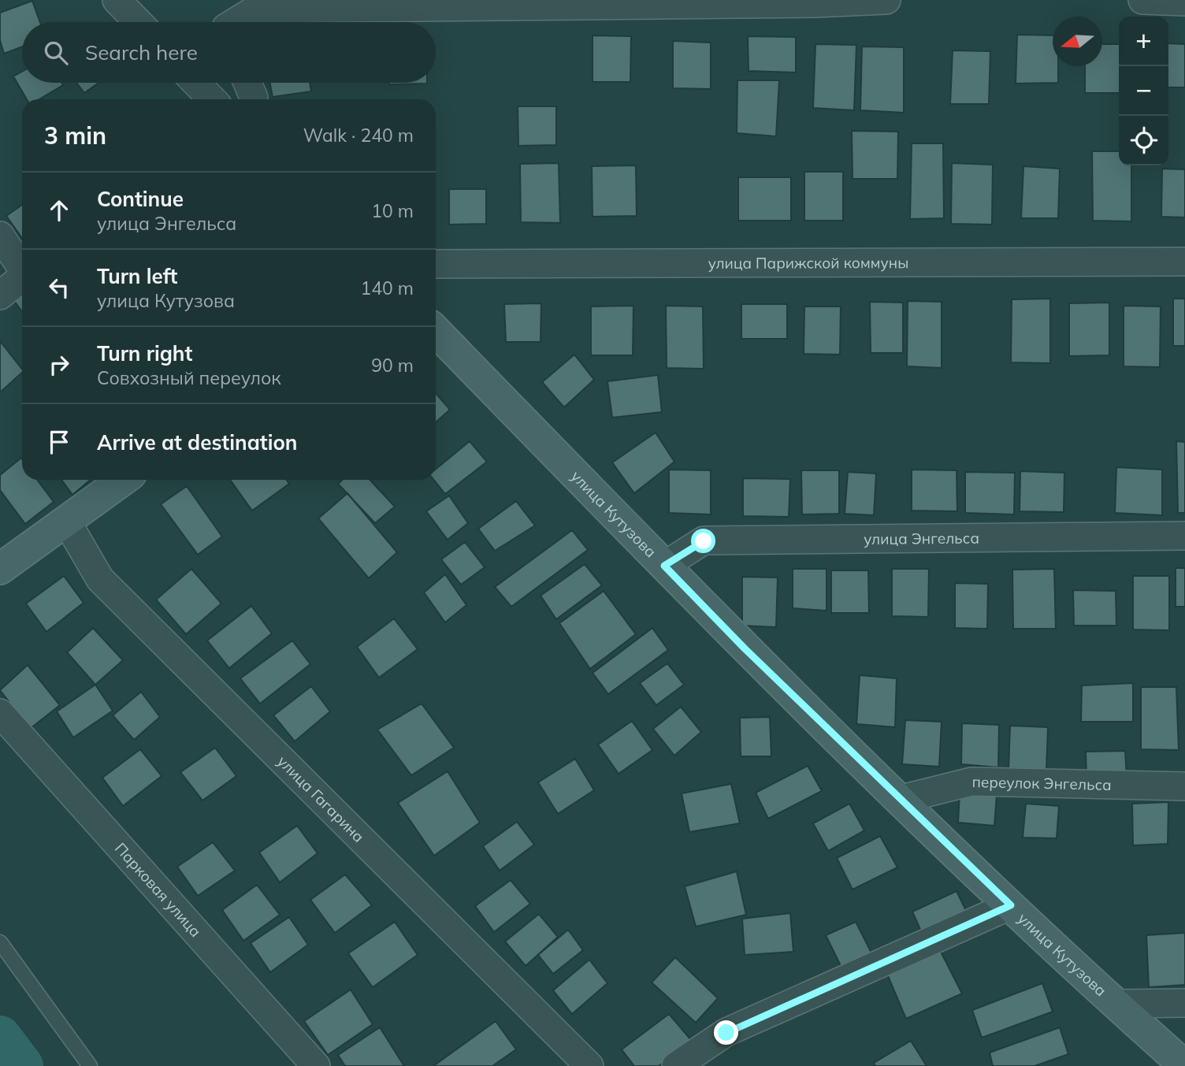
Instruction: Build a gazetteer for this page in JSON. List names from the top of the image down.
{
  "streets": {
    "main road": ["улица Кутузова"],
    "street": [
      "улица Парижской коммуны",
      "улица Энгельса",
      "переулок Энгельса",
      "улица Гагарина",
      "Парковая улица"
    ]
  },
  "crossings": [
    ["улица Кутузова", "улица Энгельса"],
    ["улица Кутузова", "переулок Энгельса"]
  ],
  "north": "left",
  "page": {
    "map_buttons": ["+", "−"],
    "search": "Search here",
    "heading": ["3 min", "Walk · 240 m"],
    "list": [
      ["Continue", "улица Энгельса", "10 m"],
      ["Turn left", "улица Кутузова", "140 m"],
      ["Turn right", "Совхозный переулок", "90 m"],
      "Arrive at destination"
    ]
  }
}
